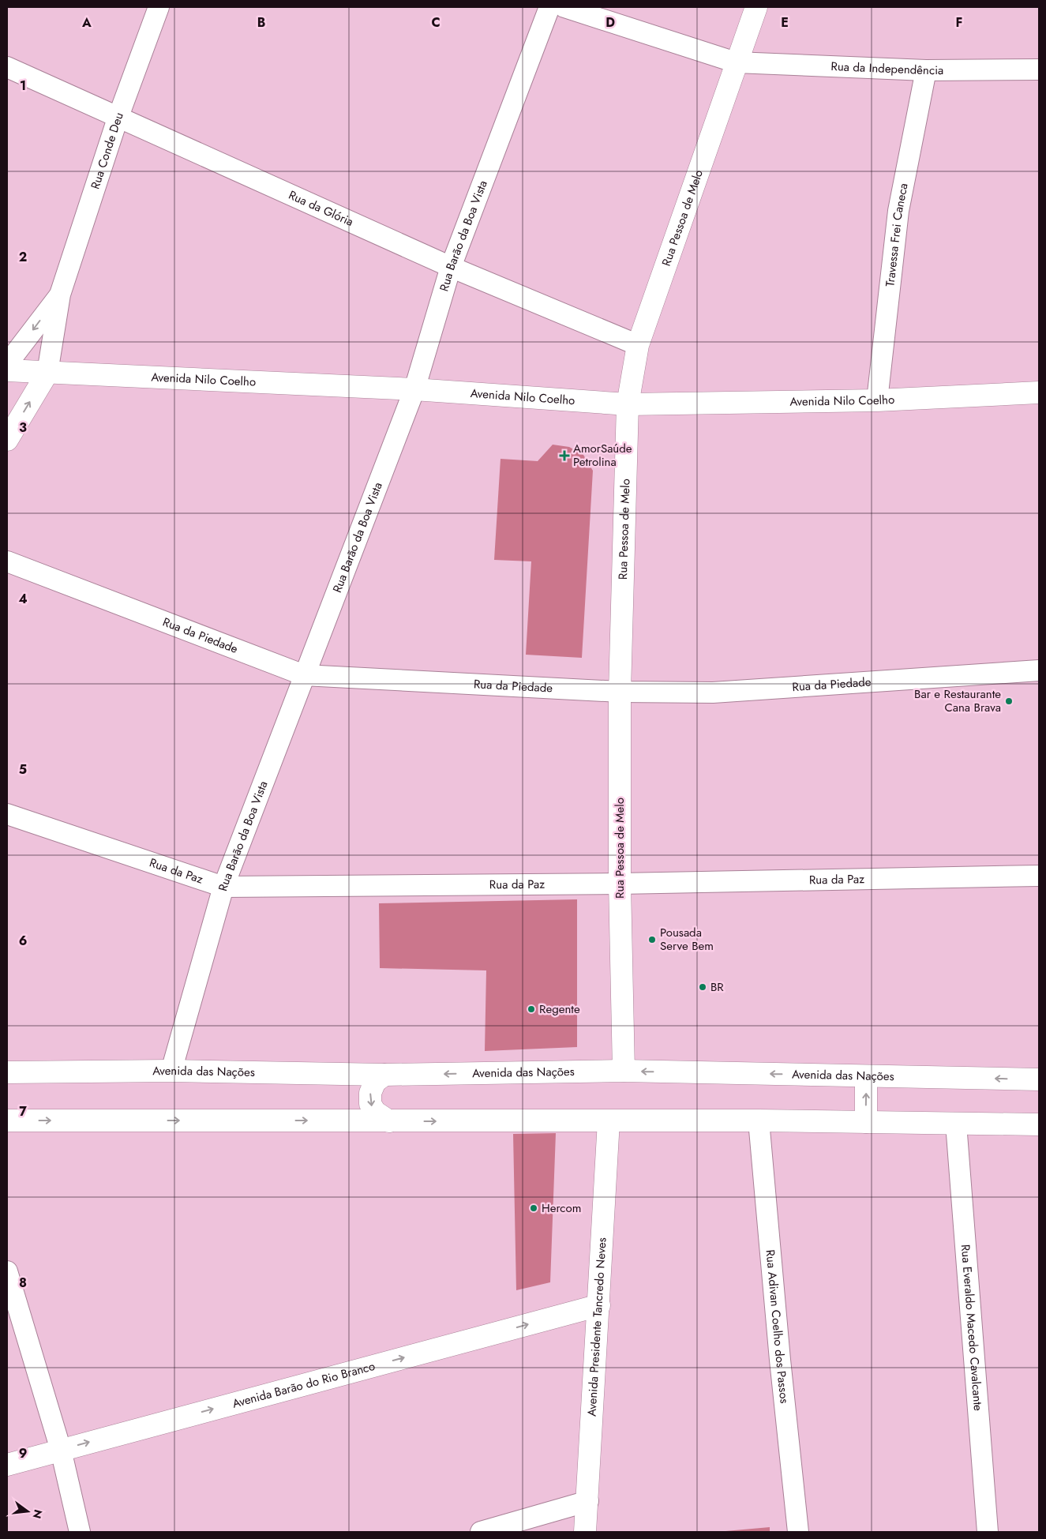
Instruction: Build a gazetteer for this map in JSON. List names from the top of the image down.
{
  "streets": {
    "main road": [
      "Rua Pessoa de Melo",
      "Avenida Nilo Coelho",
      "Avenida das Nações",
      "Avenida Presidente Tancredo Neves",
      "Avenida Barão do Rio Branco"
    ],
    "street": [
      "Rua da Independência",
      "Rua Conde Deu",
      "Rua da Glória",
      "Travessa Frei Caneca",
      "Rua Barão da Boa Vista",
      "Rua da Piedade",
      "Rua da Paz",
      "Rua Adivan Coelho dos Passos",
      "Rua Everaldo Macedo Cavalcante"
    ]
  },
  "crossings": [
    ["Rua da Independência", "Rua Pessoa de Melo"],
    ["Rua da Independência", "Travessa Frei Caneca"],
    ["Rua Conde Deu", "Rua da Glória"],
    ["Rua Conde Deu", "Avenida Nilo Coelho"],
    ["Rua da Glória", "Rua Pessoa de Melo"],
    ["Rua da Glória", "Rua Barão da Boa Vista"],
    ["Rua Pessoa de Melo", "Avenida Nilo Coelho"],
    ["Rua Pessoa de Melo", "Rua da Piedade"],
    ["Rua Pessoa de Melo", "Rua da Paz"],
    ["Rua Pessoa de Melo", "Avenida das Nações"],
    ["Travessa Frei Caneca", "Avenida Nilo Coelho"],
    ["Rua Barão da Boa Vista", "Avenida Nilo Coelho"],
    ["Rua Barão da Boa Vista", "Rua da Piedade"],
    ["Rua Barão da Boa Vista", "Rua da Paz"],
    ["Rua Barão da Boa Vista", "Avenida das Nações"],
    ["Avenida Presidente Tancredo Neves", "Avenida Barão do Rio Branco"]
  ],
  "one_way": ["Avenida Barão do Rio Branco"],
  "places": {
    "health": ["AmorSaúde Petrolina"],
    "other": [
      "Bar e Restaurante Cana Brava",
      "Pousada Serve Bem",
      "BR",
      "Regente",
      "Hercom"
    ]
  },
  "north": "right",
  "grid": {
    "columns": [
      "A",
      "B",
      "C",
      "D",
      "E",
      "F"
    ],
    "rows": [
      "1",
      "2",
      "3",
      "4",
      "5",
      "6",
      "7",
      "8",
      "9"
    ]
  }
}
